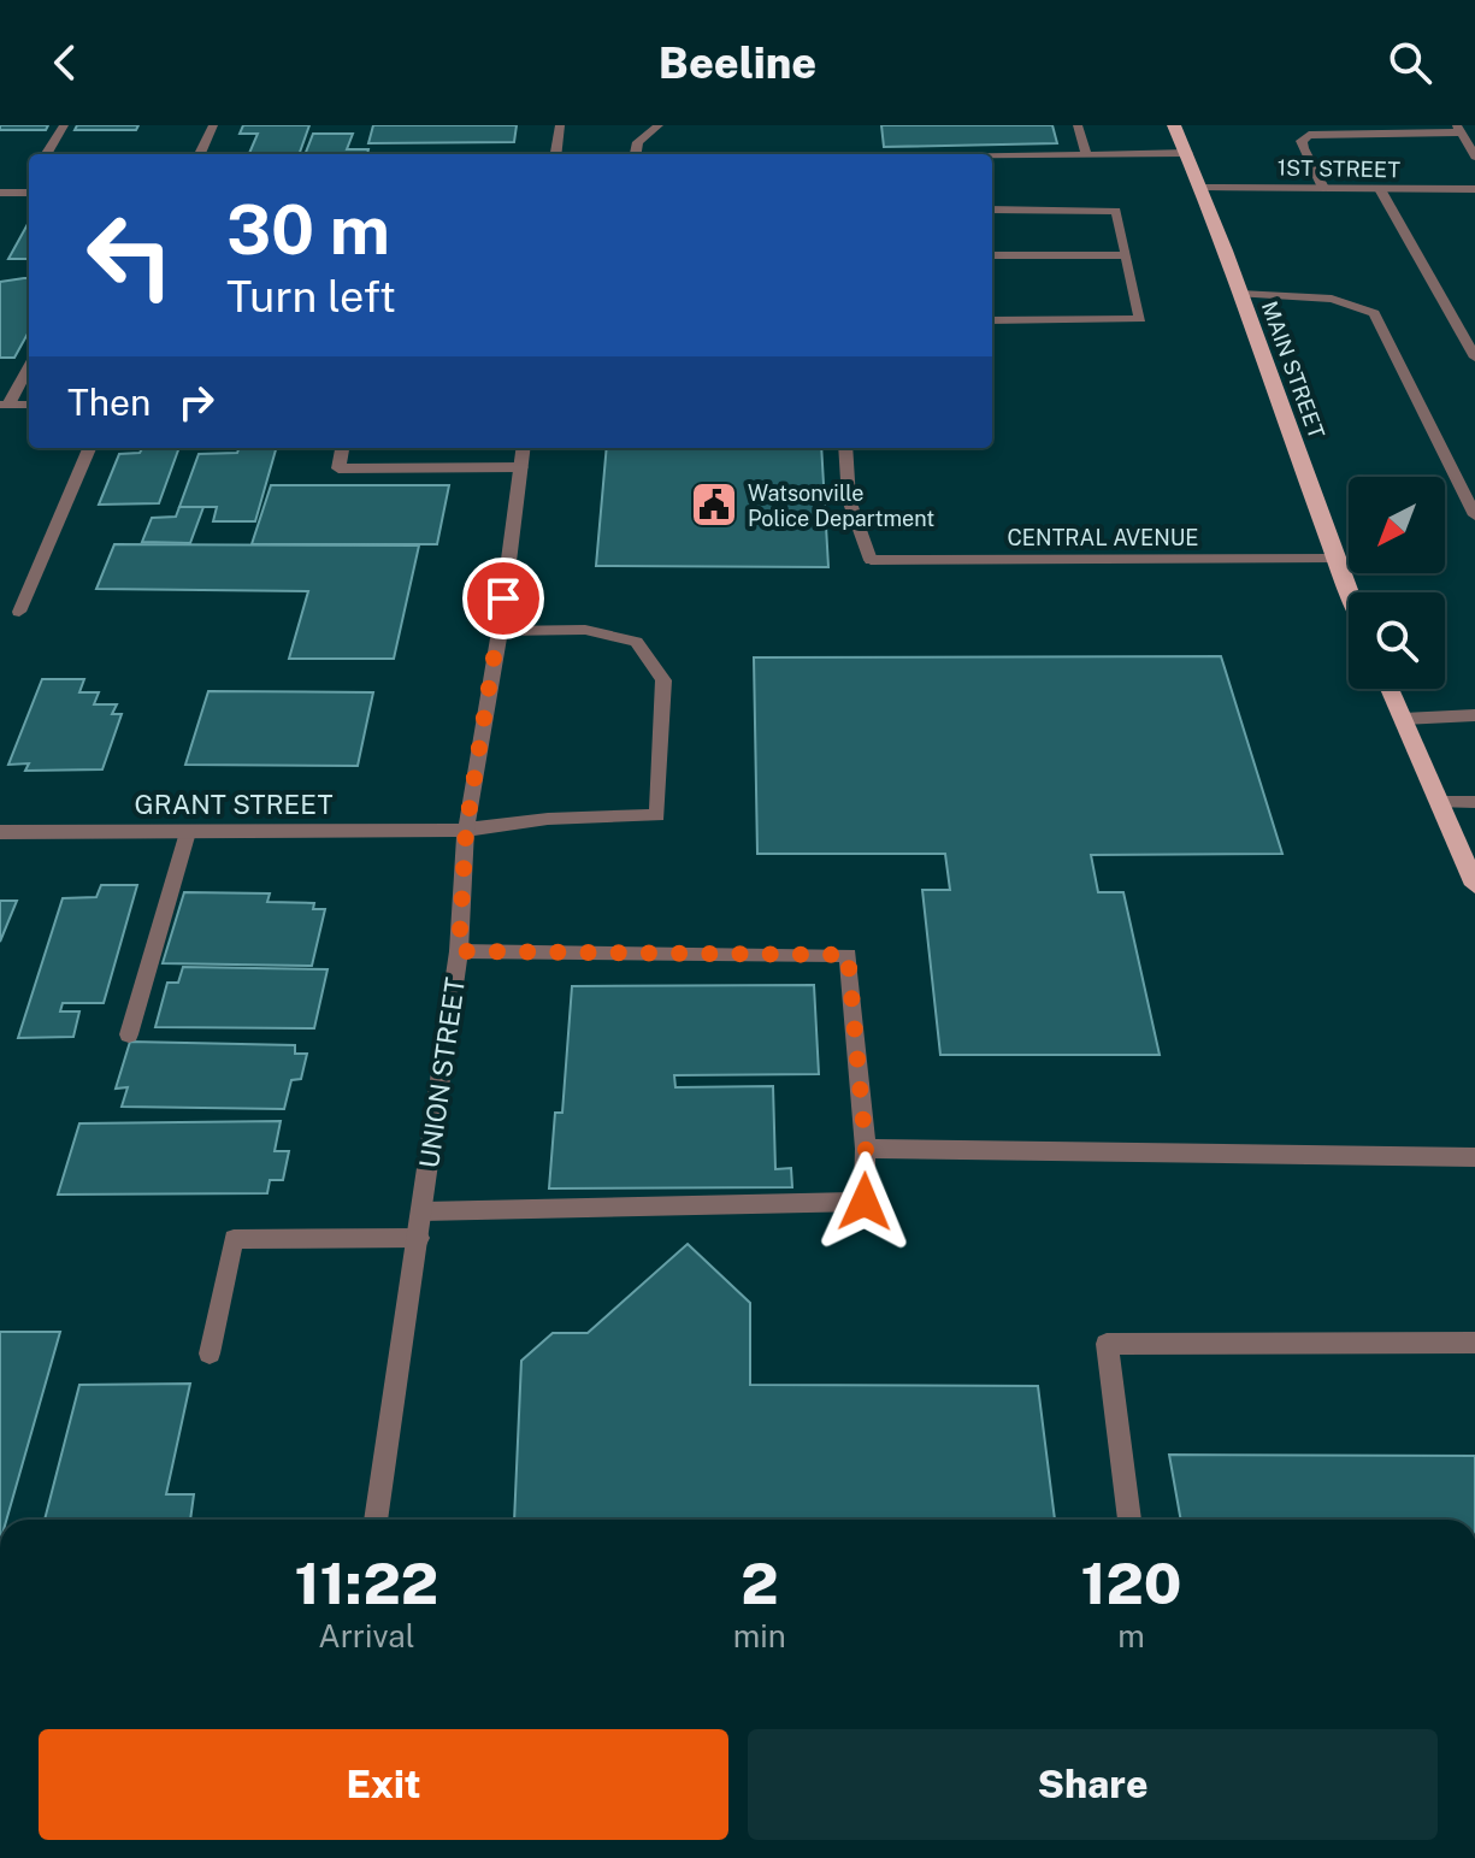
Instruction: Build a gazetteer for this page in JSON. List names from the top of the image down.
{
  "streets": {
    "main road": ["MAIN STREET"],
    "street": [
      "1ST STREET",
      "CENTRAL AVENUE",
      "GRANT STREET",
      "UNION STREET"
    ]
  },
  "crossings": [
    ["1ST STREET", "MAIN STREET"],
    ["MAIN STREET", "CENTRAL AVENUE"],
    ["GRANT STREET", "UNION STREET"]
  ],
  "places": {
    "public building": ["Watsonville Police Department"]
  },
  "north": "bottom left",
  "page": {
    "header": "Beeline",
    "turn": ["30 m", "Turn left"],
    "then": "Then",
    "eta": [
      "11:22",
      "Arrival",
      "2",
      "min",
      "120",
      "m"
    ],
    "buttons": ["Exit", "Share"]
  }
}
